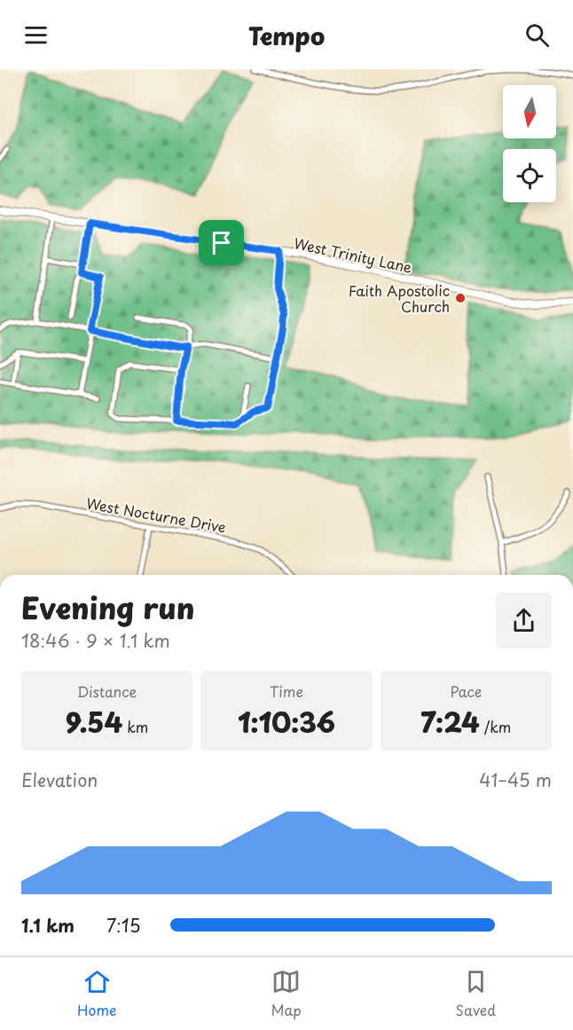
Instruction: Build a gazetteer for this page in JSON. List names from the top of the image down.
{
  "streets": {
    "main road": ["West Trinity Lane"],
    "street": ["West Nocturne Drive"]
  },
  "places": ["Faith Apostolic Church"],
  "north": "bottom",
  "page": {
    "header": "Tempo",
    "heading": ["Evening run", "18:46 · 9 × 1.1 km"],
    "stats": [
      ["Distance", "9.54 km"],
      ["Time", "1:10:36"],
      ["Pace", "7:24 /km"]
    ],
    "chart": ["Elevation", "41–45 m"],
    "list": [
      {
        "name": "1.1 km",
        "note": "7:15"
      }
    ],
    "tabs": ["Home", "Map", "Saved"]
  }
}
